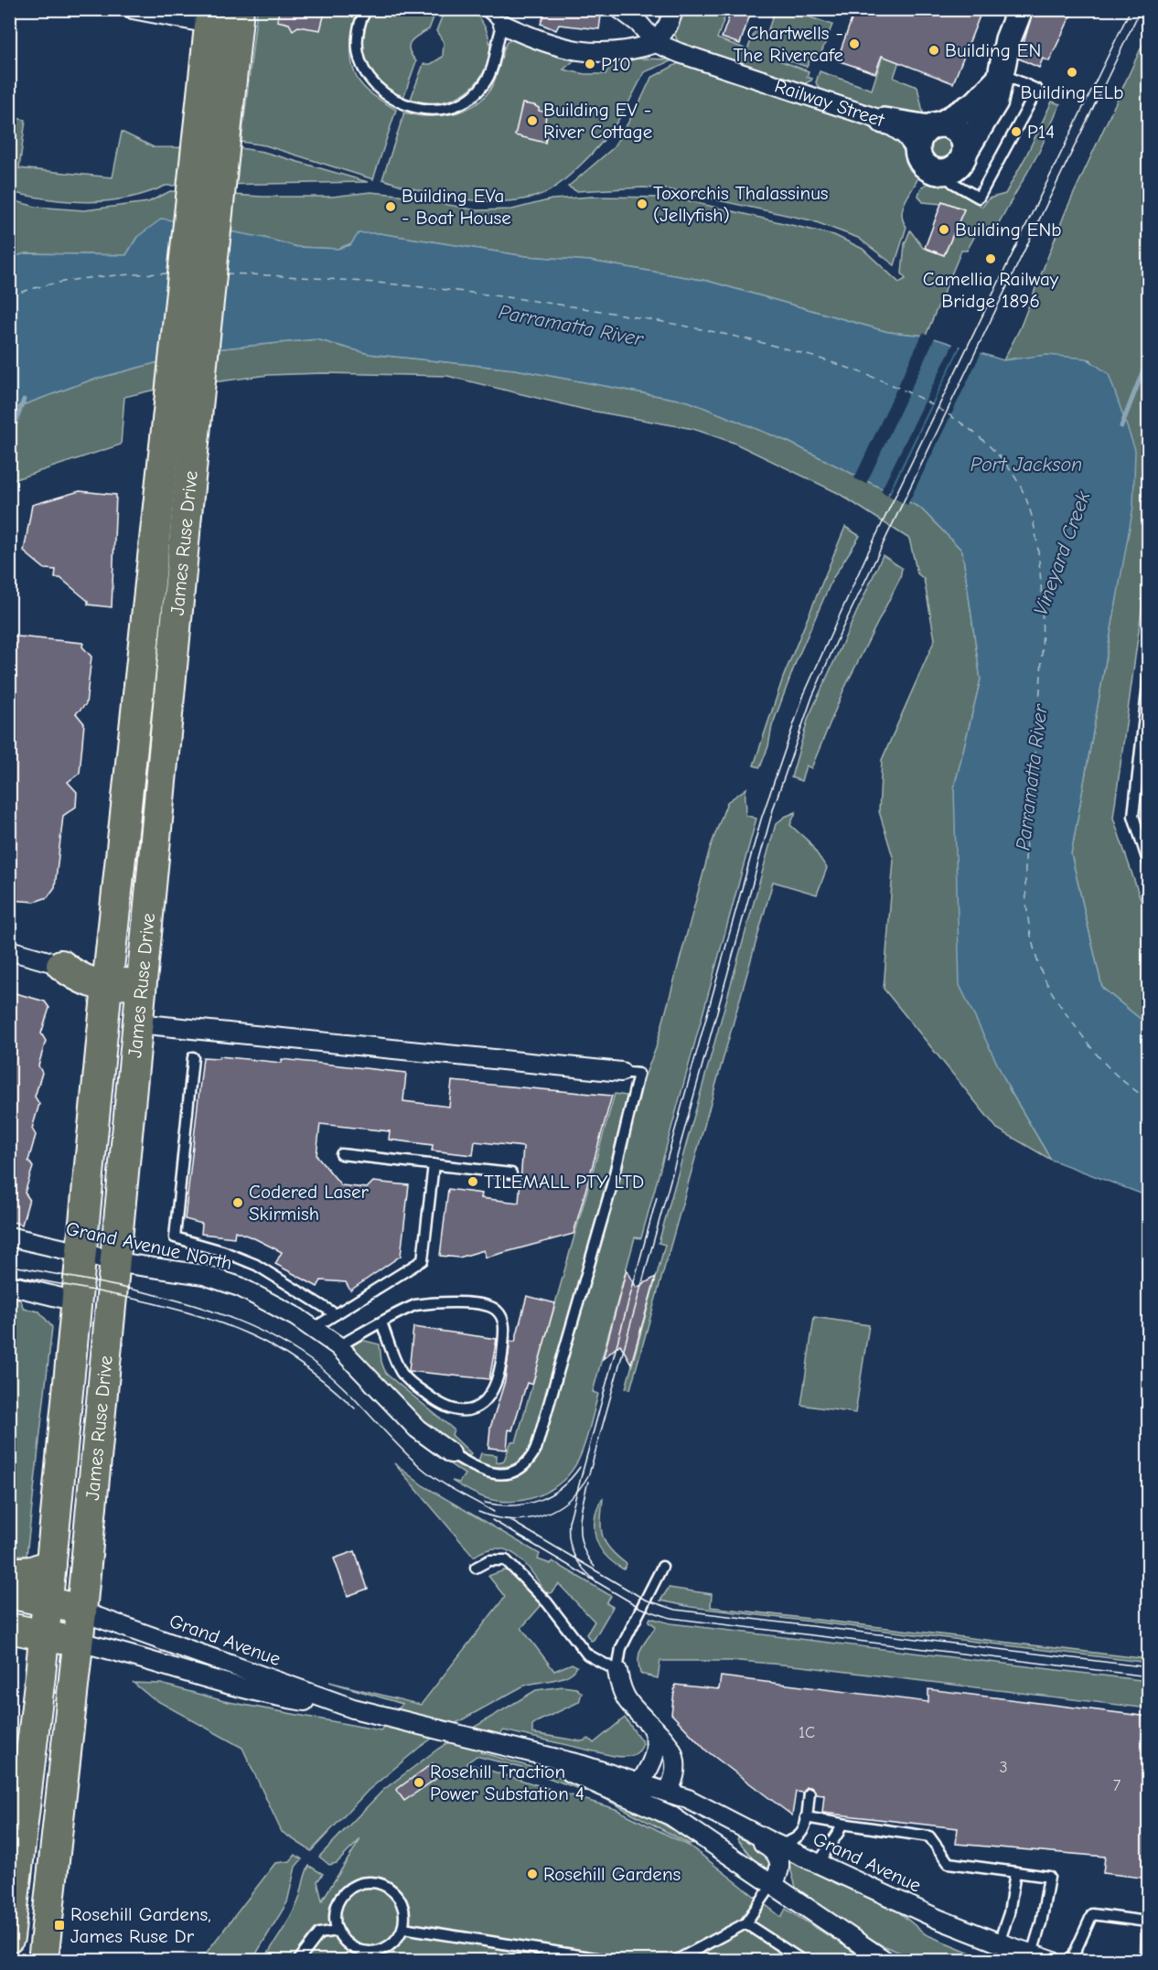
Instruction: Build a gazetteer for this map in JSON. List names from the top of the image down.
{
  "streets": {
    "main road": ["James Ruse Drive"],
    "street": ["Railway Street", "Grand Avenue North", "Grand Avenue"]
  },
  "crossings": [
    ["James Ruse Drive", "Grand Avenue North"],
    ["James Ruse Drive", "Grand Avenue"]
  ],
  "water": ["Parramatta River", "Port Jackson", "Vineyard Creek"],
  "places": {
    "other": [
      "Chartwells - The Rivercafe",
      "Building EN",
      "P10",
      "Building ELb",
      "Building EV - River Cottage",
      "P14",
      "Toxorchis Thalassinus (Jellyfish)",
      "Building EVa - Boat House",
      "Building ENb",
      "Camellia Railway Bridge 1896",
      "TILEMALL PTY LTD",
      "Codered Laser Skirmish",
      "Rosehill Traction Power Substation 4",
      "Rosehill Gardens"
    ],
    "transit": ["Rosehill Gardens, James Ruse Dr"]
  },
  "house_numbers": ["1C", "3", "7"]
}
